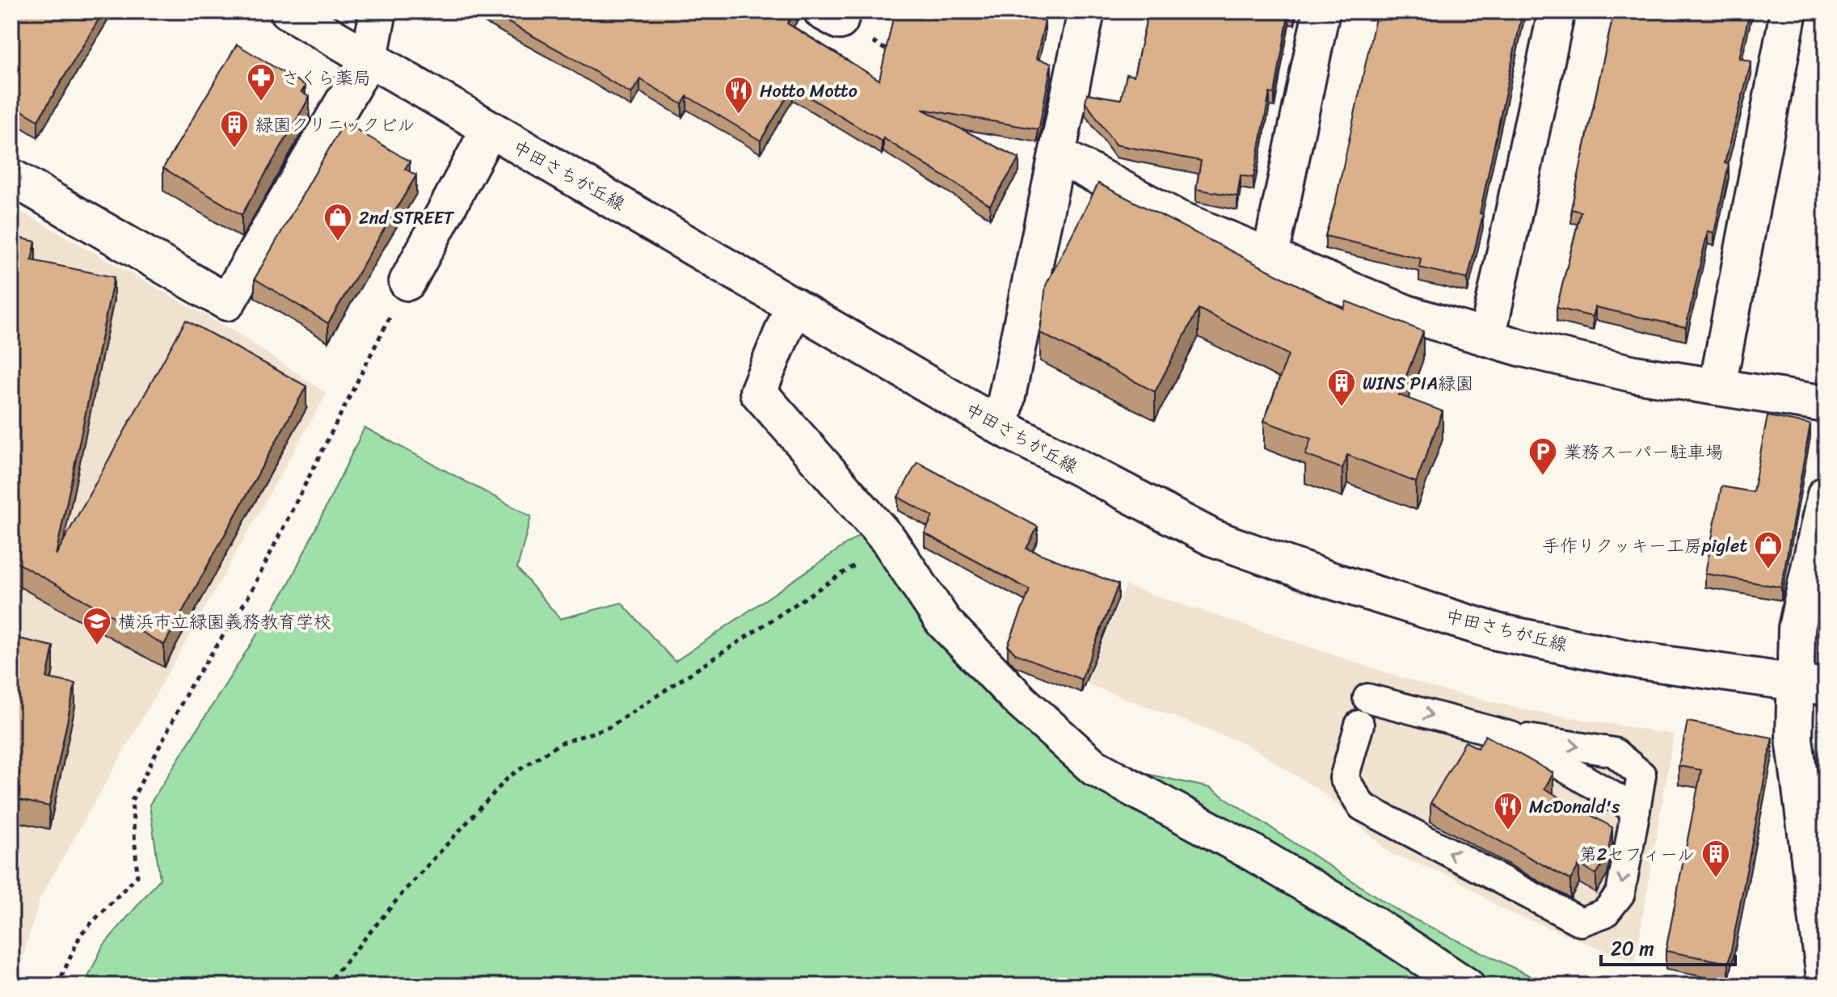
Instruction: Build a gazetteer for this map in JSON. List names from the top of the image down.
{
  "streets": {
    "street": ["中田さちが丘線"]
  },
  "places": {
    "pharmacy": ["さくら薬局"],
    "restaurant": ["Hotto Motto", "McDonald's"],
    "building": ["緑園クリニックビル", "WINS PIA緑園", "第2セフィール"],
    "shop": ["2nd STREET", "手作りクッキー工房piglet"],
    "parking": ["業務スーパー駐車場"],
    "school or university": ["横浜市立緑園義務教育学校"]
  },
  "scale_bar": "20 m"
}
